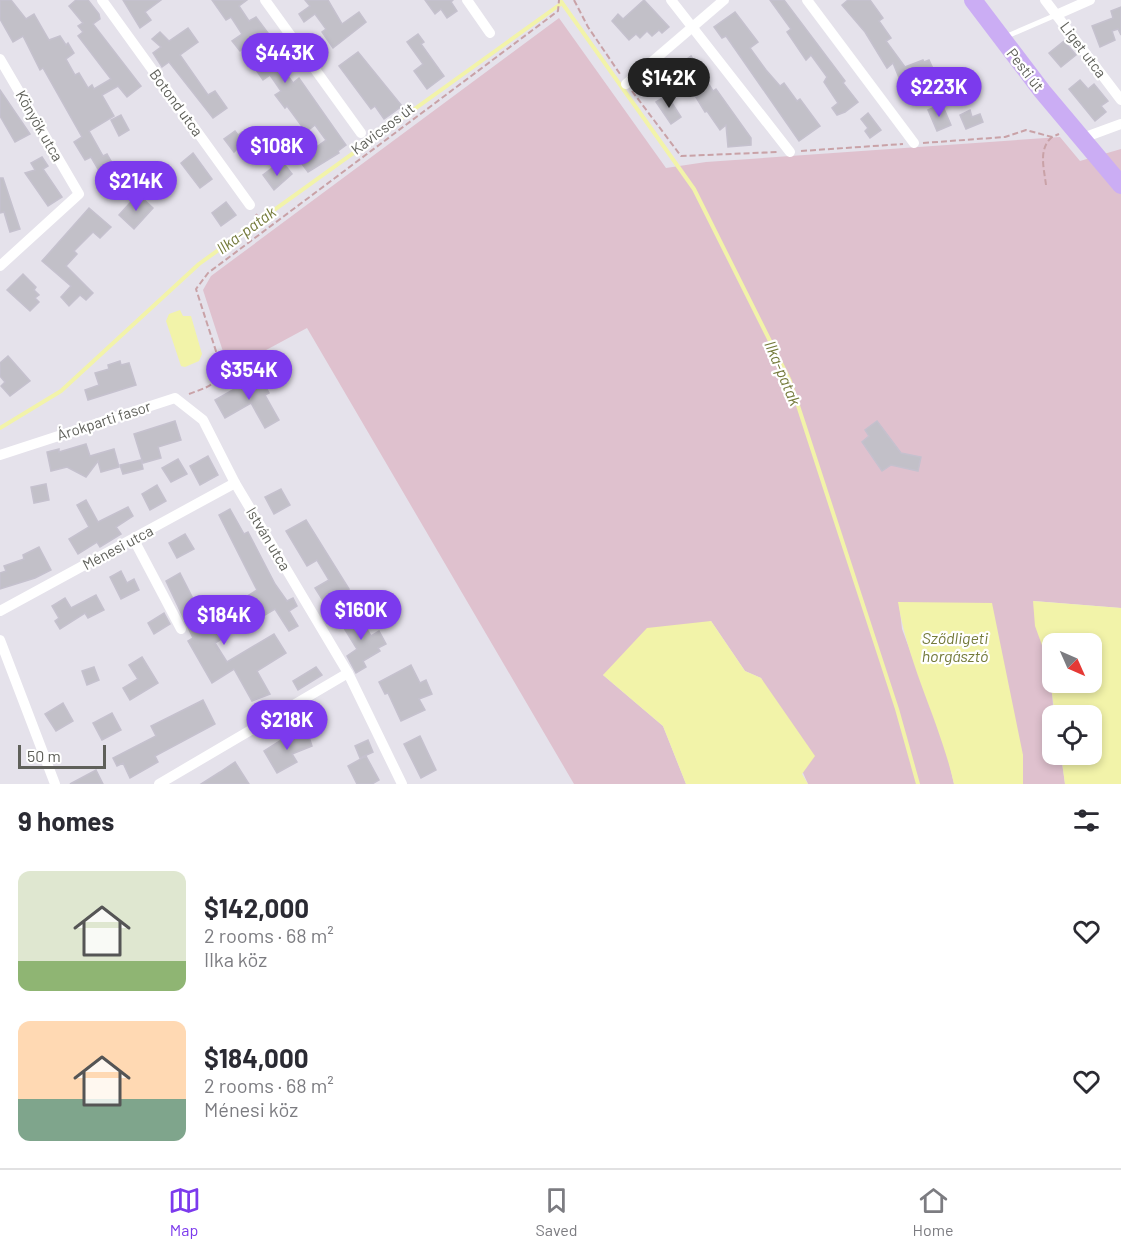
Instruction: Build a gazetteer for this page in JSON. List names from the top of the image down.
{
  "streets": {
    "main road": ["Pesti út"],
    "street": [
      "Liget utca",
      "Botond utca",
      "Könyök utca",
      "Árokparti fasor",
      "István utca",
      "Ménesi utca"
    ],
    "path": ["Kavicsos út"]
  },
  "crossings": [
    ["Kavicsos út", "Árokparti fasor"],
    ["Kavicsos út", "István utca"],
    ["Árokparti fasor", "István utca"],
    ["István utca", "Ménesi utca"]
  ],
  "water": ["Ilka-patak", "Sződligeti horgásztó"],
  "scale_bar": "50 m",
  "north": "bottom right",
  "page": {
    "price": [
      "$443K",
      "$142K",
      "$223K",
      "$108K",
      "$214K",
      "$354K",
      "$160K",
      "$184K",
      "$218K"
    ],
    "scale": "50 m",
    "heading": "9 homes",
    "list": [
      {
        "name": "$142,000",
        "note": "2 rooms · 68 m² · Ilka köz"
      },
      {
        "name": "$184,000",
        "note": "2 rooms · 68 m² · Ménesi köz"
      }
    ],
    "tabs": ["Map", "Saved", "Home"]
  }
}
